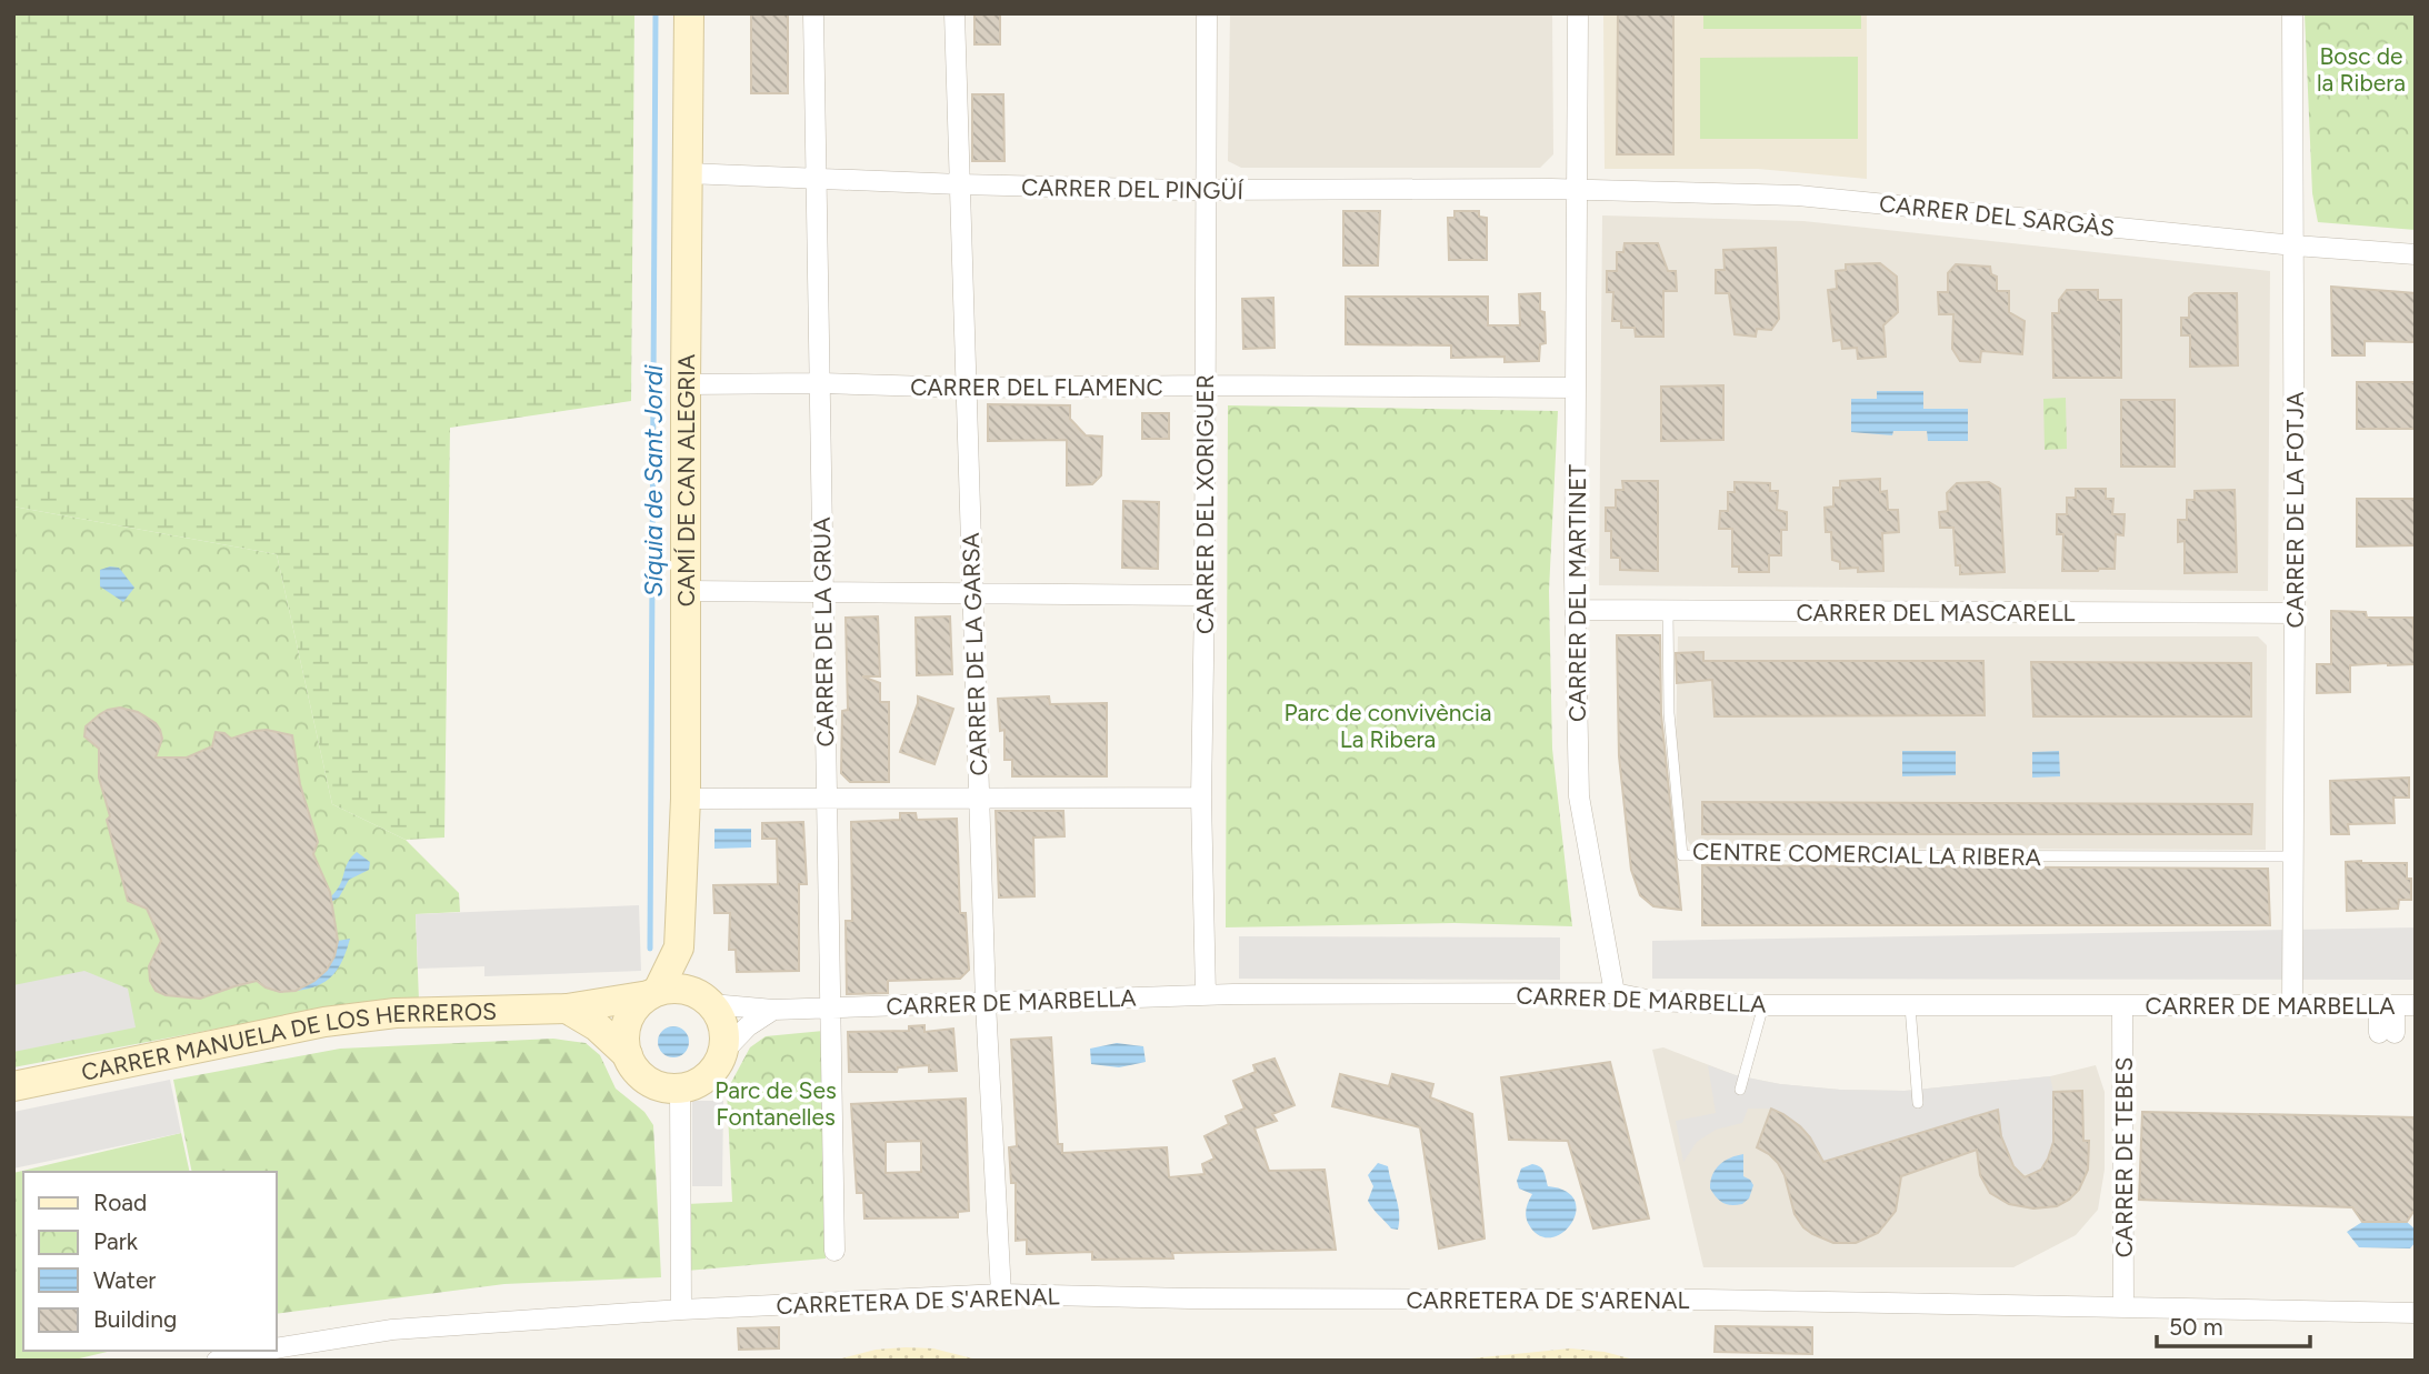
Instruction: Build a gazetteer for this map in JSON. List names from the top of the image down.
{
  "streets": {
    "street": [
      "CARRER DEL PINGÜÍ",
      "CARRER DEL SARGÀS",
      "CARRER DEL FLAMENC",
      "CAMÍ DE CAN ALEGRIA",
      "CARRER DEL XORIGUER",
      "CARRER DE LA FOTJA",
      "CARRER DEL MARTINET",
      "CARRER DEL MASCARELL",
      "CARRER DE LA GRUA",
      "CARRER DE LA GARSA",
      "CARRER DE MARBELLA",
      "CARRER MANUELA DE LOS HERREROS",
      "CARRER DE TEBES",
      "CARRETERA DE S'ARENAL"
    ],
    "lane": ["CENTRE COMERCIAL LA RIBERA"]
  },
  "crossings": [
    ["CARRER DEL PINGÜÍ", "CARRER DEL SARGÀS"],
    ["CARRER DEL PINGÜÍ", "CAMÍ DE CAN ALEGRIA"],
    ["CARRER DEL PINGÜÍ", "CARRER DEL XORIGUER"],
    ["CARRER DEL PINGÜÍ", "CARRER DEL MARTINET"],
    ["CARRER DEL PINGÜÍ", "CARRER DE LA GRUA"],
    ["CARRER DEL PINGÜÍ", "CARRER DE LA GARSA"],
    ["CARRER DEL SARGÀS", "CARRER DE LA FOTJA"],
    ["CARRER DEL SARGÀS", "CARRER DEL MARTINET"],
    ["CARRER DEL FLAMENC", "CAMÍ DE CAN ALEGRIA"],
    ["CARRER DEL FLAMENC", "CARRER DEL XORIGUER"],
    ["CARRER DEL FLAMENC", "CARRER DEL MARTINET"],
    ["CARRER DEL FLAMENC", "CARRER DE LA GRUA"],
    ["CARRER DEL FLAMENC", "CARRER DE LA GARSA"],
    ["CARRER DEL XORIGUER", "CARRER DE MARBELLA"],
    ["CARRER DE LA FOTJA", "CARRER DEL MASCARELL"],
    ["CARRER DE LA FOTJA", "CENTRE COMERCIAL LA RIBERA"],
    ["CARRER DE LA FOTJA", "CARRER DE MARBELLA"],
    ["CARRER DEL MARTINET", "CARRER DEL MASCARELL"],
    ["CARRER DEL MARTINET", "CARRER DE MARBELLA"],
    ["CARRER DEL MASCARELL", "CENTRE COMERCIAL LA RIBERA"],
    ["CARRER DE LA GRUA", "CARRER DE MARBELLA"],
    ["CARRER DE LA GARSA", "CARRER DE MARBELLA"],
    ["CARRER DE LA GARSA", "CARRETERA DE S'ARENAL"],
    ["CARRER DE MARBELLA", "CARRER MANUELA DE LOS HERREROS"],
    ["CARRER DE MARBELLA", "CARRER DE TEBES"],
    ["CARRER DE TEBES", "CARRETERA DE S'ARENAL"]
  ],
  "water": ["Síquia de Sant Jordi"],
  "parks": ["Bosc de la Ribera", "Parc de convivència La Ribera", "Parc de Ses Fontanelles"],
  "legend": [
    "Road",
    "Park",
    "Water",
    "Building"
  ],
  "scale_bar": "50 m"
}
